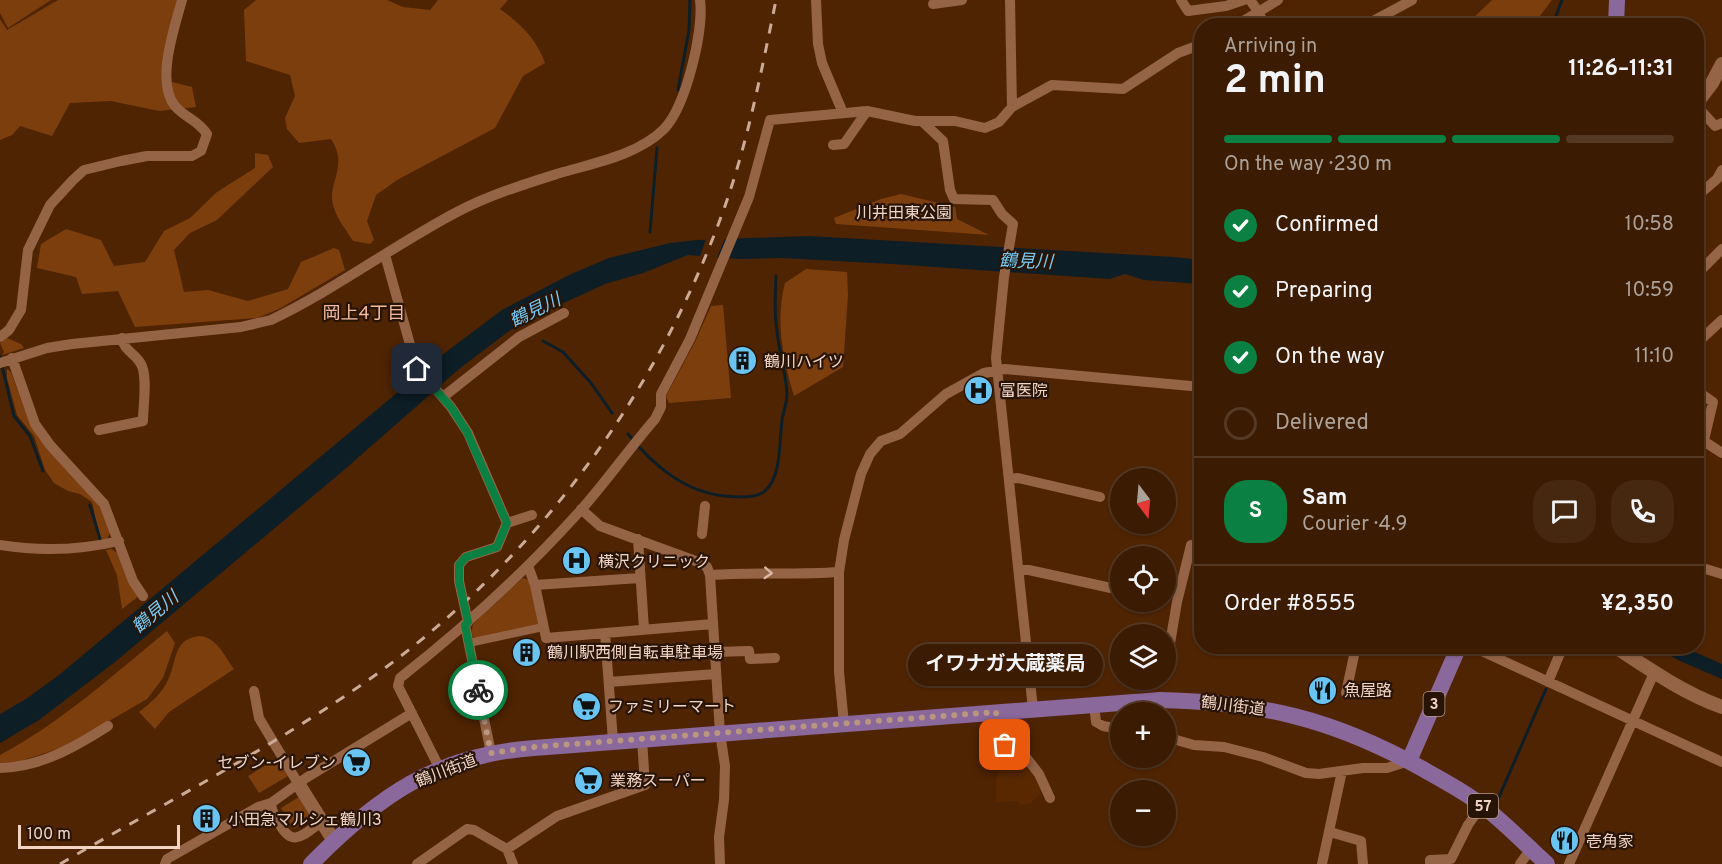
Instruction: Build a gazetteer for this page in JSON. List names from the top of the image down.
{
  "streets": {
    "main road": ["3", "鶴川街道", "57"]
  },
  "crossings": [
    ["3", "鶴川街道"],
    ["3", "57"],
    ["鶴川街道", "57"]
  ],
  "districts": ["岡上4丁目"],
  "water": ["鶴見川"],
  "parks": ["川井田東公園"],
  "places": {
    "building": ["鶴川ハイツ", "鶴川駅西側自転車駐車場", "小田急マルシェ鶴川3"],
    "hospital": ["富医院", "横沢クリニック"],
    "restaurant": ["魚屋路", "壱角家"],
    "supermarket": ["ファミリーマート", "セブン-イレブン", "業務スーパー"],
    "other": ["イワナガ大蔵薬局"]
  },
  "scale_bar": "100 m",
  "north": "bottom",
  "page": {
    "heading": ["2 min", "Arriving in", "11:26–11:31"],
    "panel": [
      "Sam",
      "Courier · 4.9",
      "Order #8555",
      "¥2,350"
    ],
    "bar": "On the way · 230 m",
    "list": [
      ["Confirmed", "10:58"],
      ["Preparing", "10:59"],
      ["On the way", "11:10"],
      "Delivered"
    ],
    "map_buttons": ["+", "−"],
    "round": "S",
    "bubble": "イワナガ大蔵薬局",
    "scale": "100 m"
  }
}
